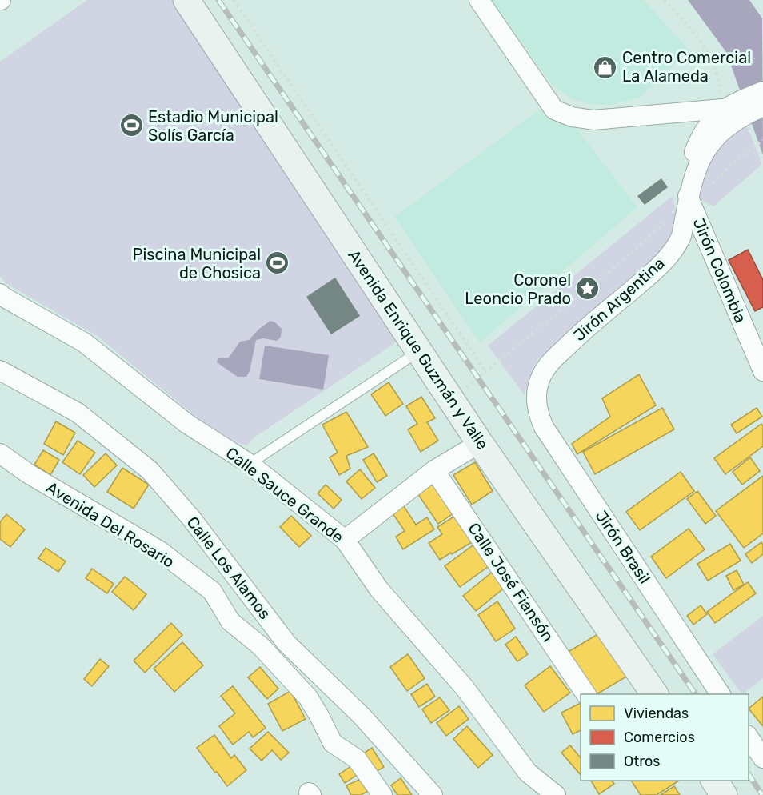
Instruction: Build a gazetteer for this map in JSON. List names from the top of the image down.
{
  "streets": {
    "street": [
      "Jirón Colombia",
      "Jirón Argentina",
      "Avenida Enrique Guzmán y Valle",
      "Calle Sauce Grande",
      "Avenida Del Rosario",
      "Jirón Brasil",
      "Calle Los Alamos",
      "Calle José Fiansón"
    ]
  },
  "crossings": [
    ["Jirón Colombia", "Jirón Argentina"],
    ["Jirón Argentina", "Jirón Brasil"]
  ],
  "places": {
    "shop": ["Centro Comercial La Alameda"],
    "sports": ["Estadio Municipal Solís García", "Piscina Municipal de Chosica"],
    "place": ["Coronel Leoncio Prado"]
  },
  "legend": ["Viviendas", "Comercios", "Otros"]
}
